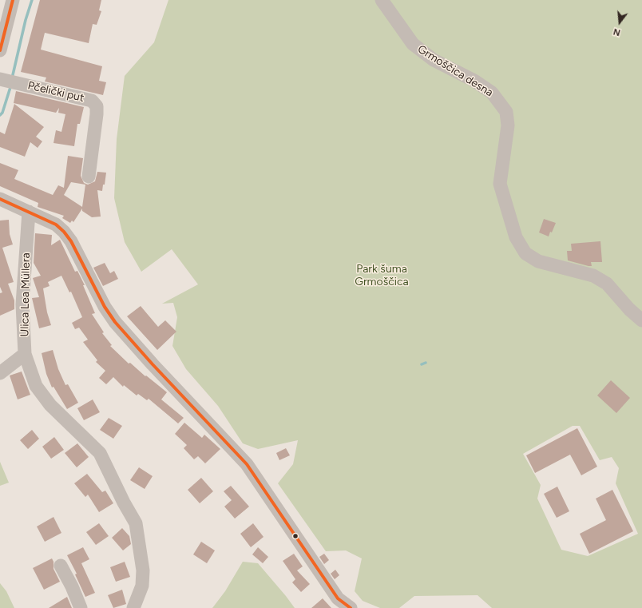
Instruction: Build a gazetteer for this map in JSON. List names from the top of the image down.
{
  "streets": {
    "street": ["Grmoščica desna", "Pčelički put", "Ulica Lea Müllera"]
  },
  "parks": ["Park šuma Grmoščica"],
  "north": "bottom"
}
